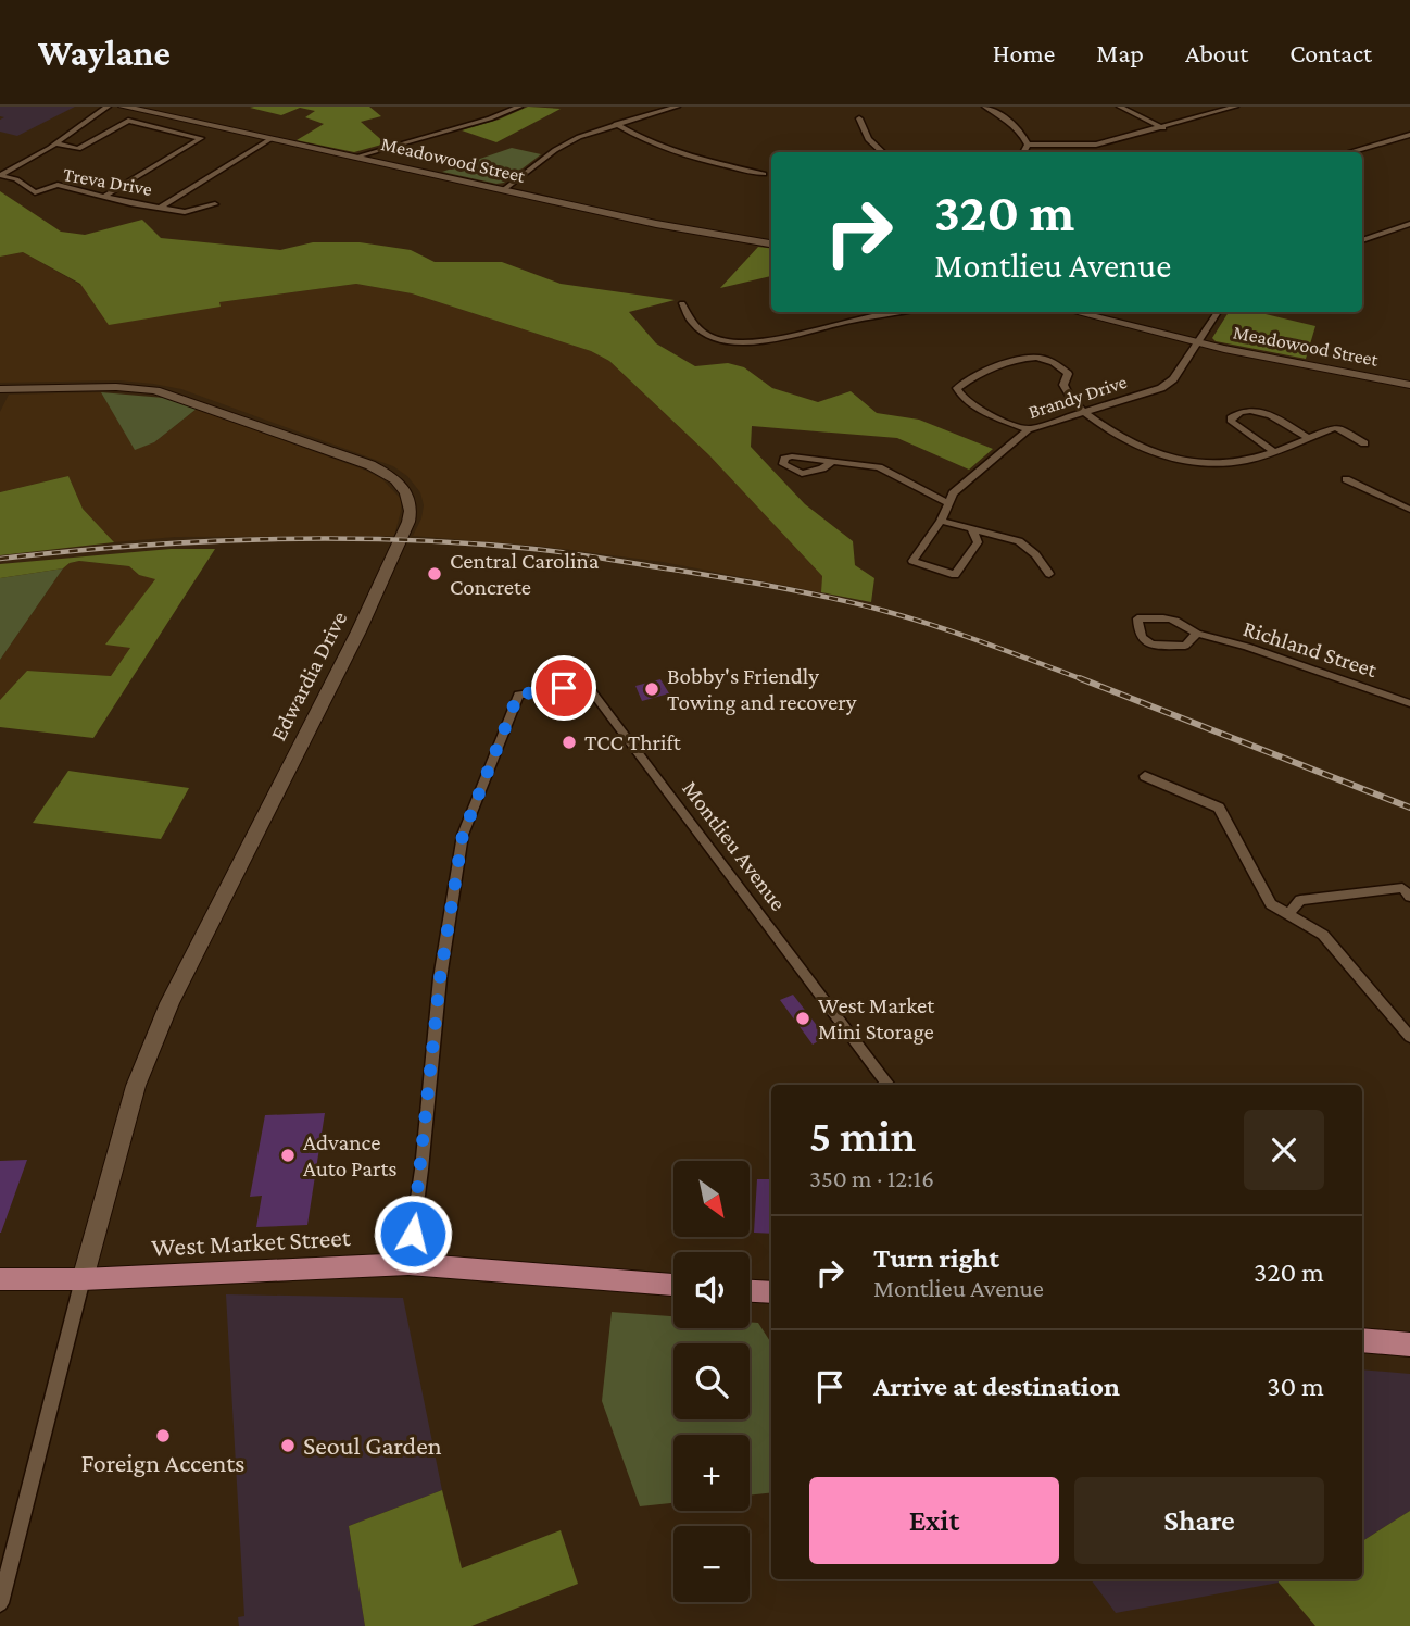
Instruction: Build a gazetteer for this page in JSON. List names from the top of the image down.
{
  "streets": {
    "main road": ["West Market Street"],
    "street": [
      "Meadowood Street",
      "Treva Drive",
      "Brandy Drive",
      "Richland Street",
      "Edwardia Drive",
      "Montlieu Avenue"
    ]
  },
  "crossings": [
    ["Meadowood Street", "Brandy Drive"],
    ["Edwardia Drive", "West Market Street"],
    ["Montlieu Avenue", "West Market Street"]
  ],
  "places": [
    "Central Carolina Concrete",
    "Bobby's Friendly Towing and recovery",
    "TCC Thrift",
    "West Market Mini Storage",
    "Advance Auto Parts",
    "Foreign Accents",
    "Seoul Garden"
  ],
  "north": "bottom right",
  "page": {
    "header": "Waylane",
    "nav": [
      "Home",
      "Map",
      "About",
      "Contact"
    ],
    "turn": ["320 m", "Montlieu Avenue"],
    "heading": ["5 min", "350 m · 12:16"],
    "map_buttons": ["+", "−"],
    "list": [
      {
        "name": "Turn right",
        "note": "Montlieu Avenue",
        "value": "320 m"
      },
      {
        "name": "Arrive at destination",
        "value": "30 m"
      }
    ],
    "buttons": ["Exit", "Share"]
  }
}
